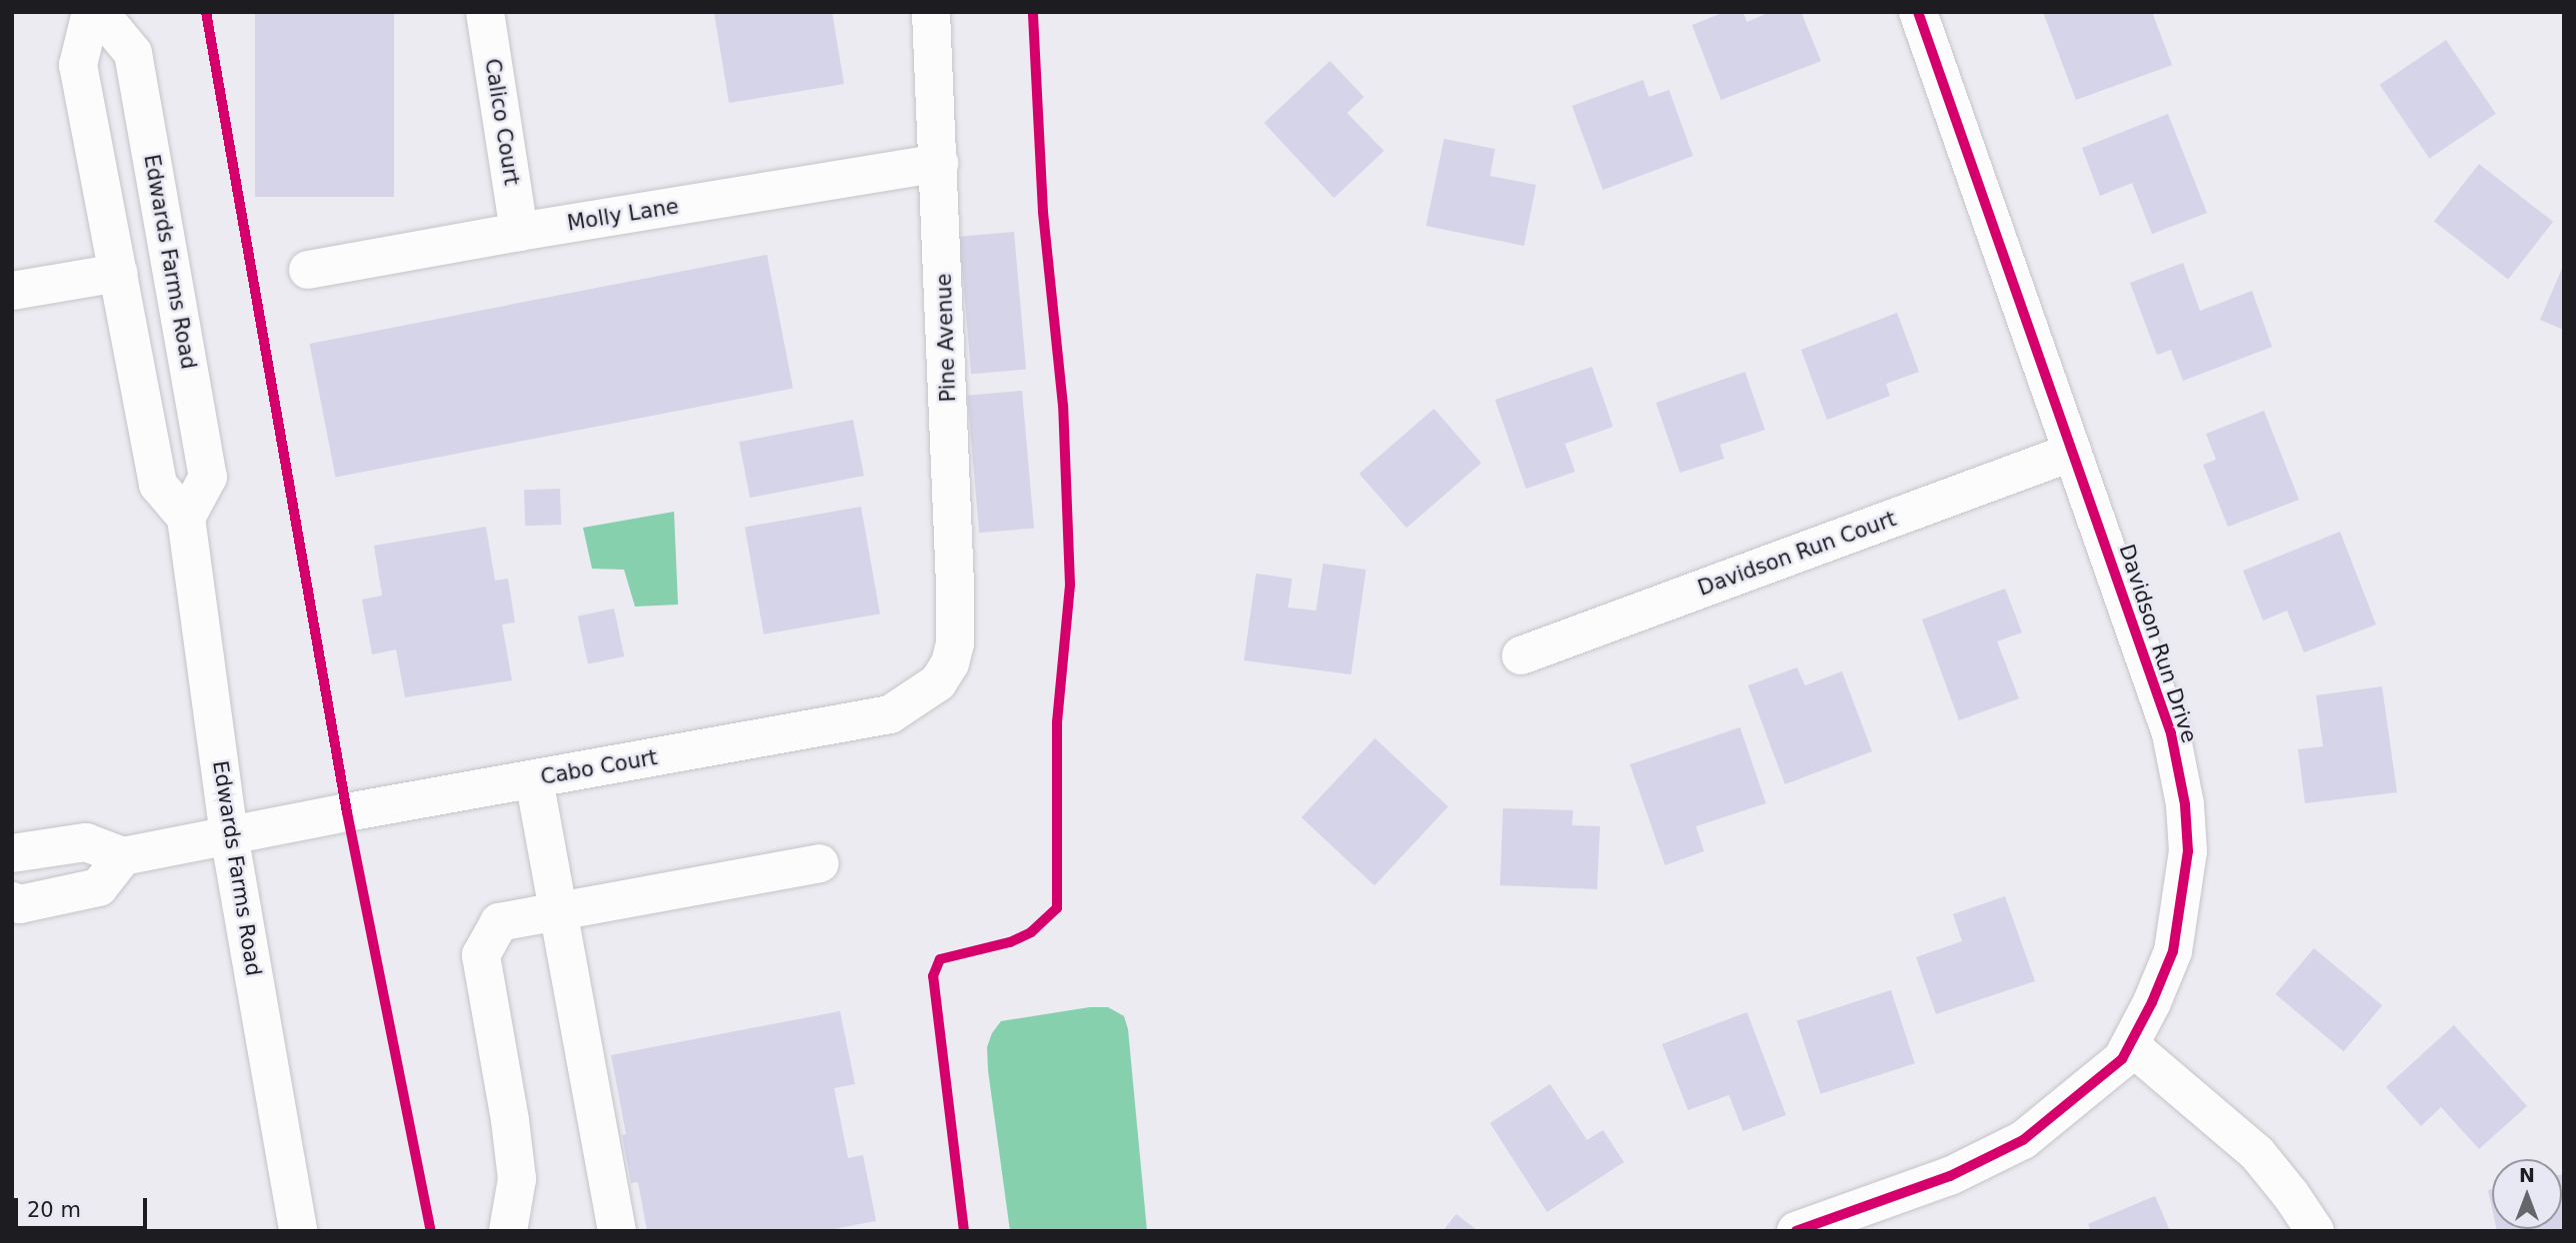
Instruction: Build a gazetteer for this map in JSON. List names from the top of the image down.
{
  "streets": {
    "street": [
      "Calico Court",
      "Molly Lane",
      "Edwards Farms Road",
      "Pine Avenue",
      "Davidson Run Court",
      "Davidson Run Drive",
      "Cabo Court"
    ]
  },
  "crossings": [
    ["Calico Court", "Molly Lane"],
    ["Molly Lane", "Pine Avenue"],
    ["Edwards Farms Road", "Cabo Court"],
    ["Pine Avenue", "Cabo Court"],
    ["Davidson Run Court", "Davidson Run Drive"]
  ],
  "scale_bar": "20 m",
  "north": "top"
}
